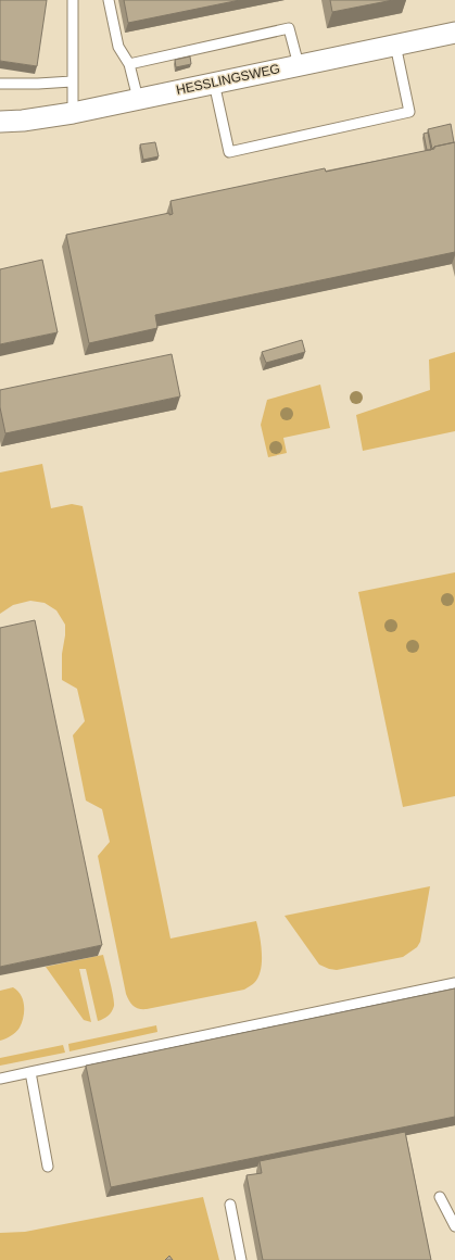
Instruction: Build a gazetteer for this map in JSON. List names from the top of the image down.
{
  "streets": {
    "street": ["HESSLINGSWEG"]
  }
}
